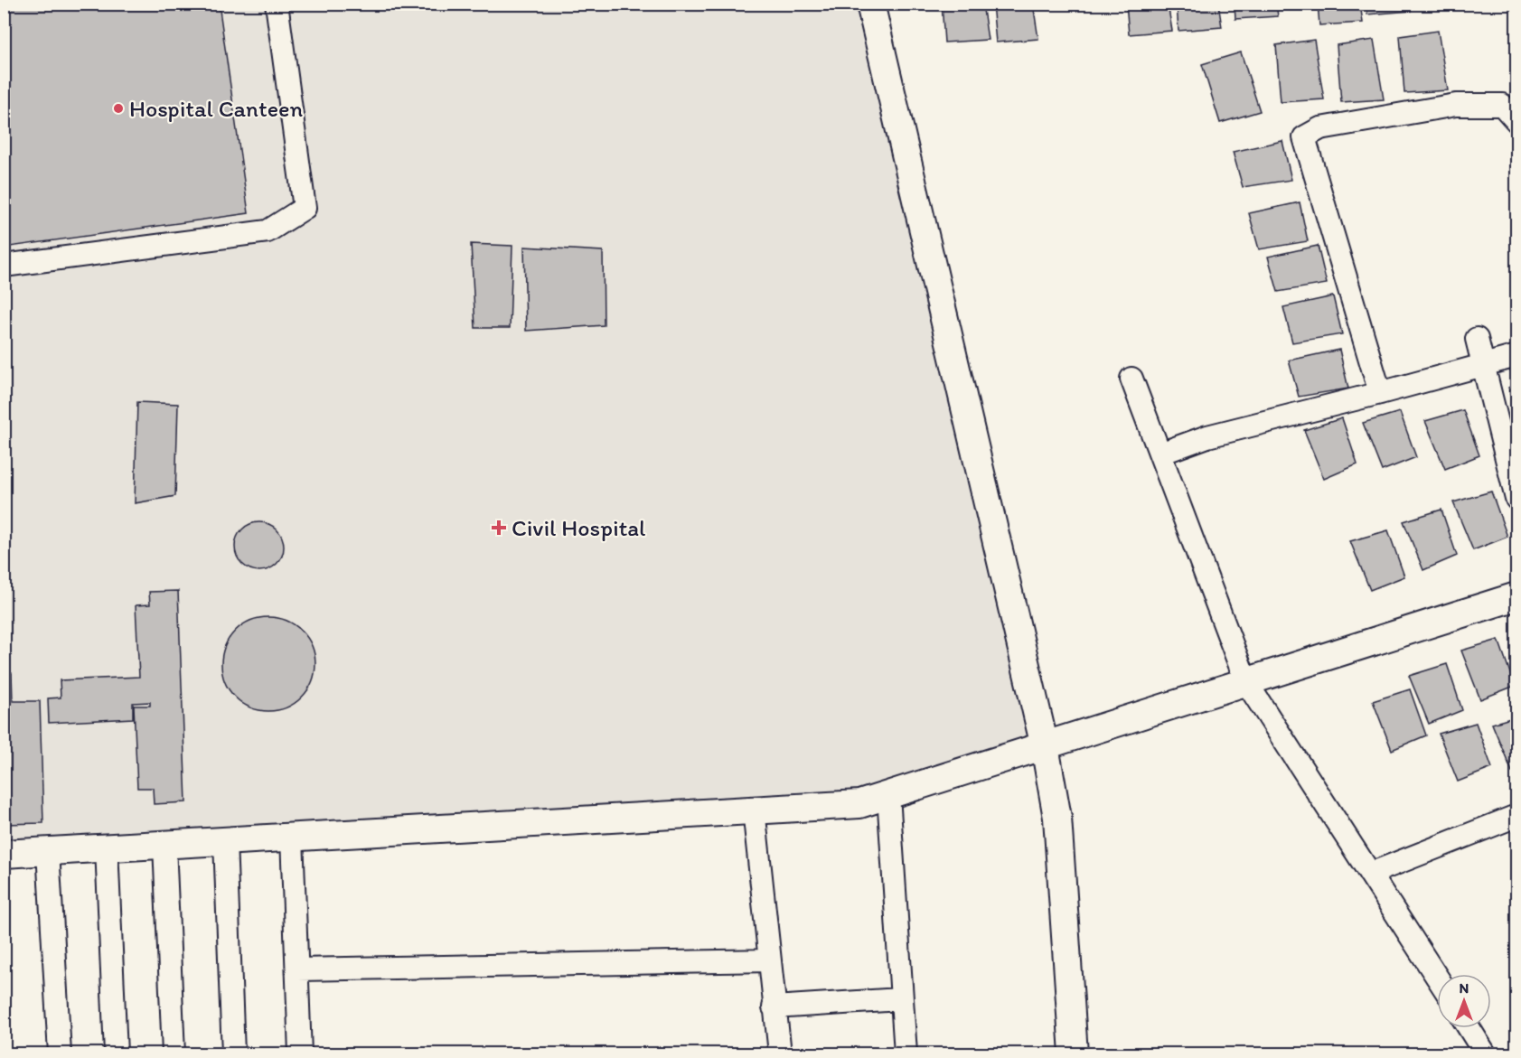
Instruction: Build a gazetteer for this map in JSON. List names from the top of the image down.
{
  "places": {
    "other": ["Hospital Canteen"],
    "health": ["Civil Hospital"]
  },
  "north": "top"
}
